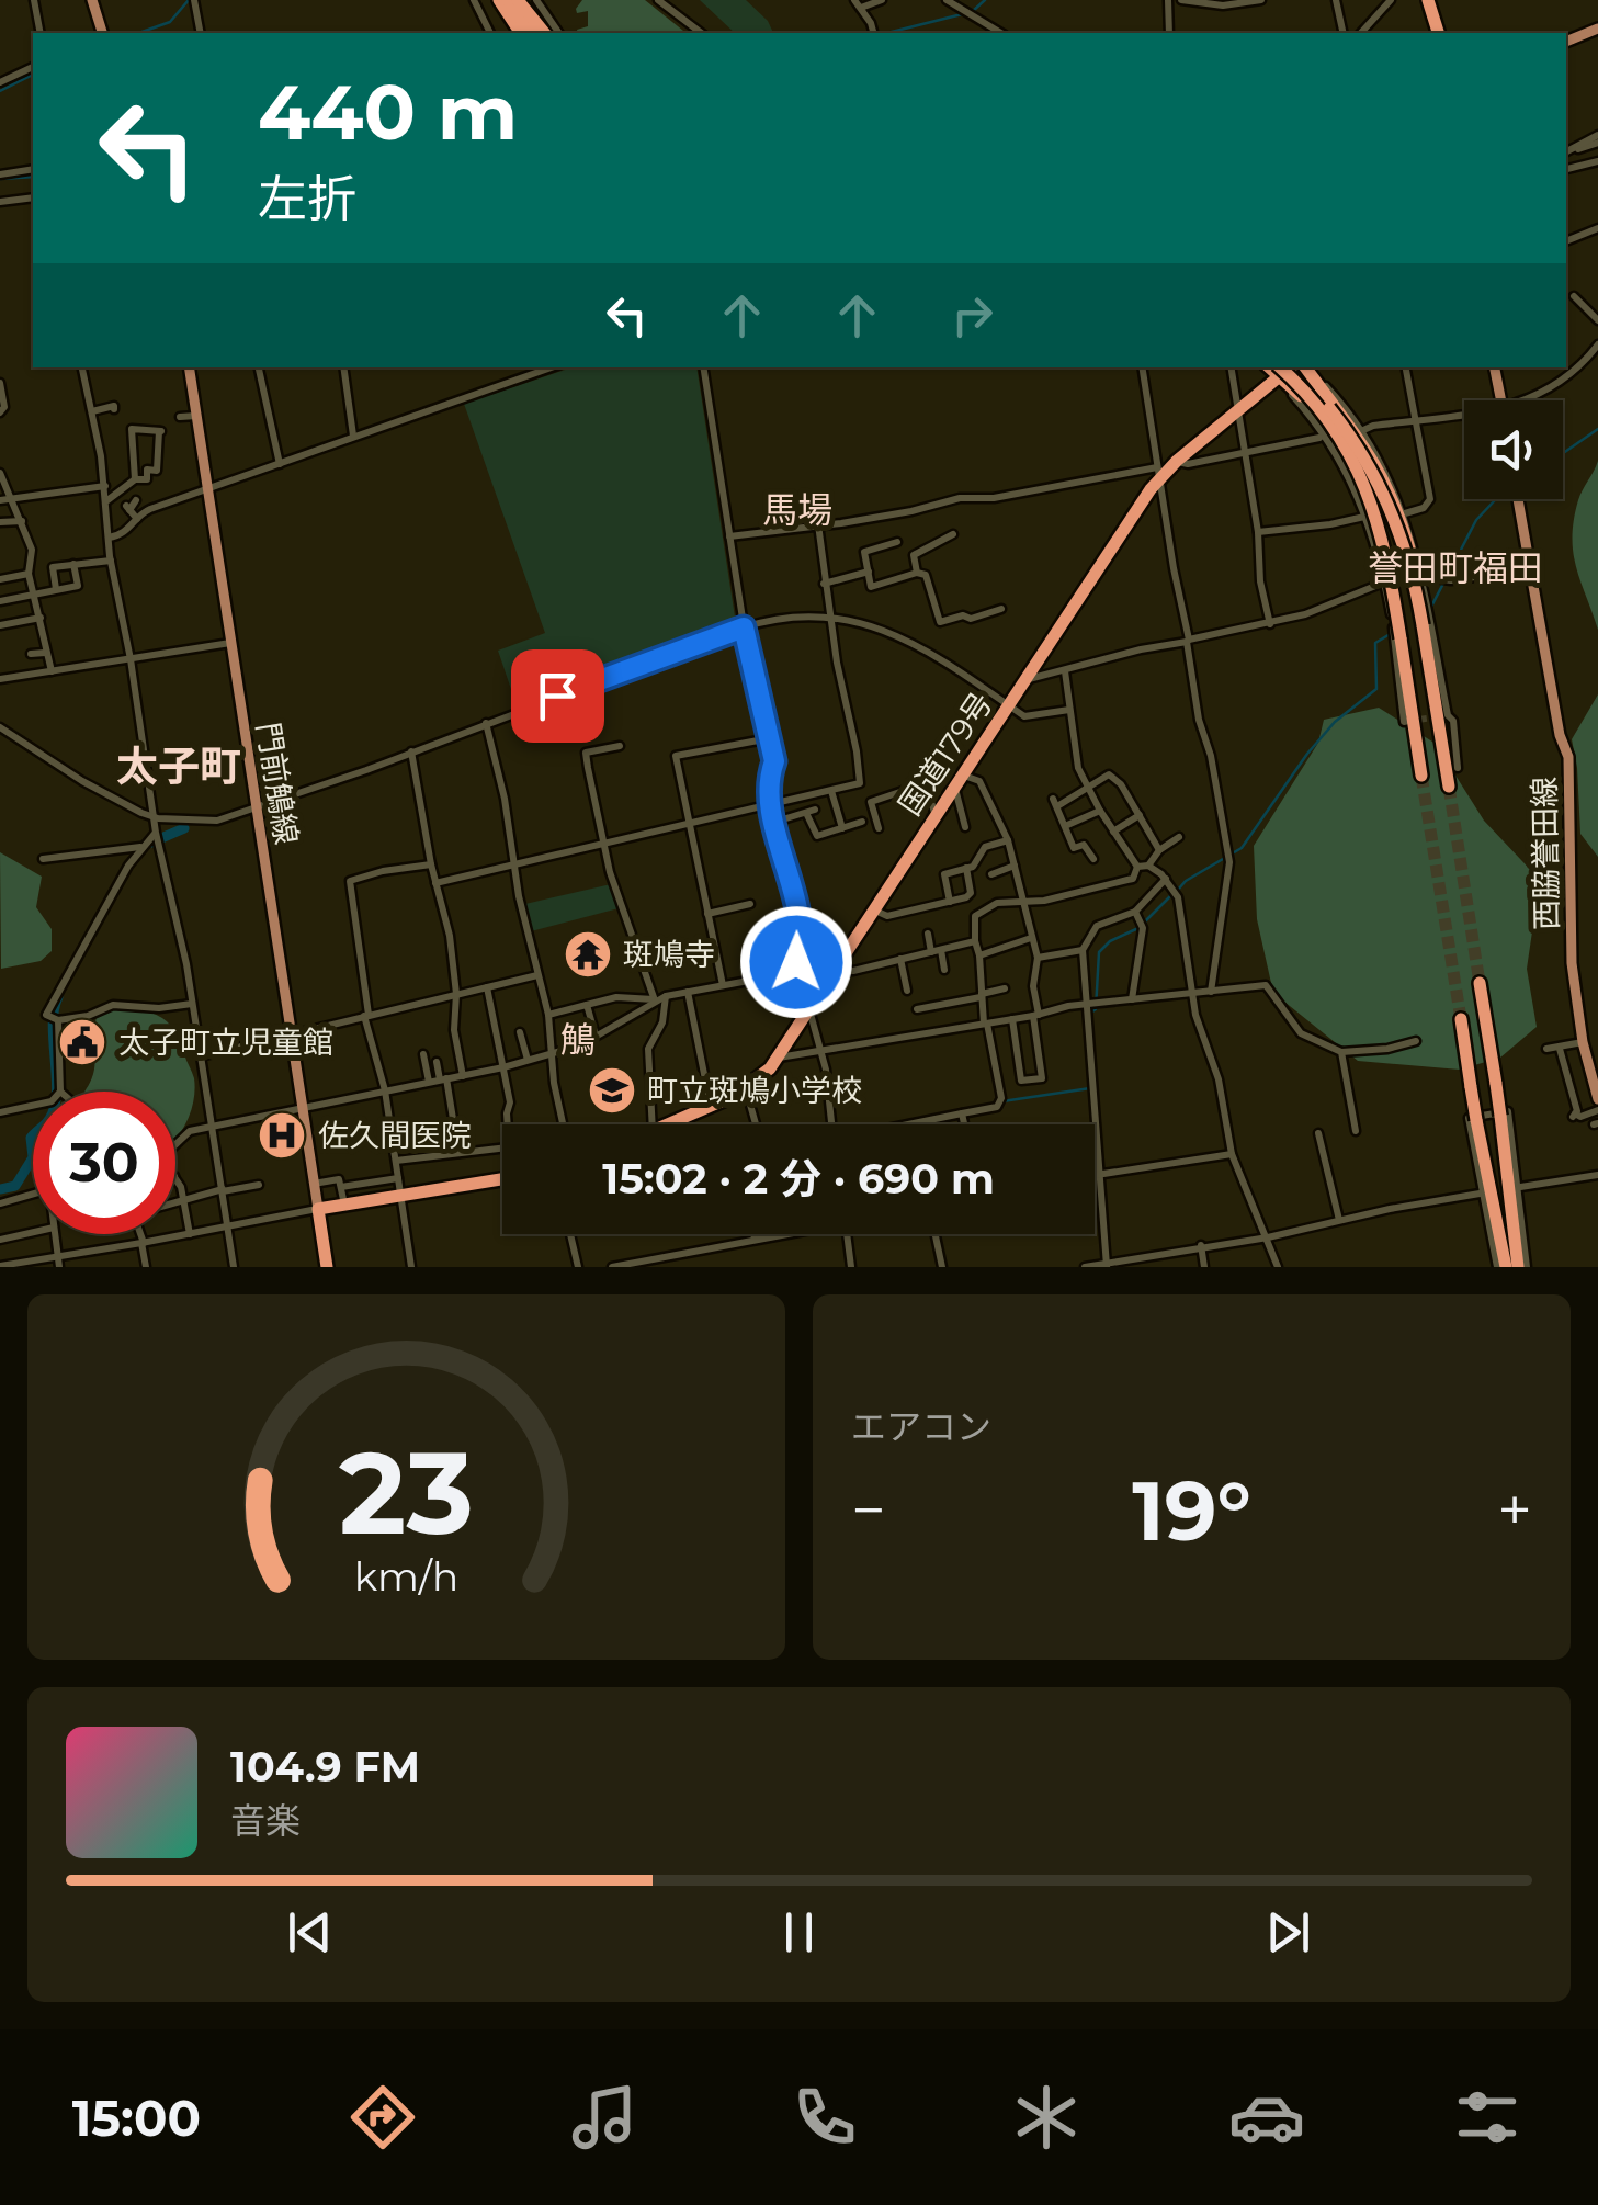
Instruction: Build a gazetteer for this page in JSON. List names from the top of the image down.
{
  "streets": {
    "highway": ["国道179号"],
    "main road": ["門前鵤線", "西脇誉田線"]
  },
  "districts": [
    "馬場",
    "誉田町福田",
    "太子町",
    "鵤"
  ],
  "places": {
    "temple": ["斑鳩寺"],
    "public building": ["太子町立児童館"],
    "school or university": ["町立斑鳩小学校"],
    "hospital": ["佐久間医院"]
  },
  "page": {
    "turn": ["440 m", "左折"],
    "limit": "30",
    "trip": "15:02 · 2 分 · 690 m",
    "tile": "エアコン",
    "heat": ["−", "19°", "+"],
    "song": ["104.9 FM", "音楽"],
    "tabs": "15:00",
    "gauge": ["23", "km/h"]
  }
}
